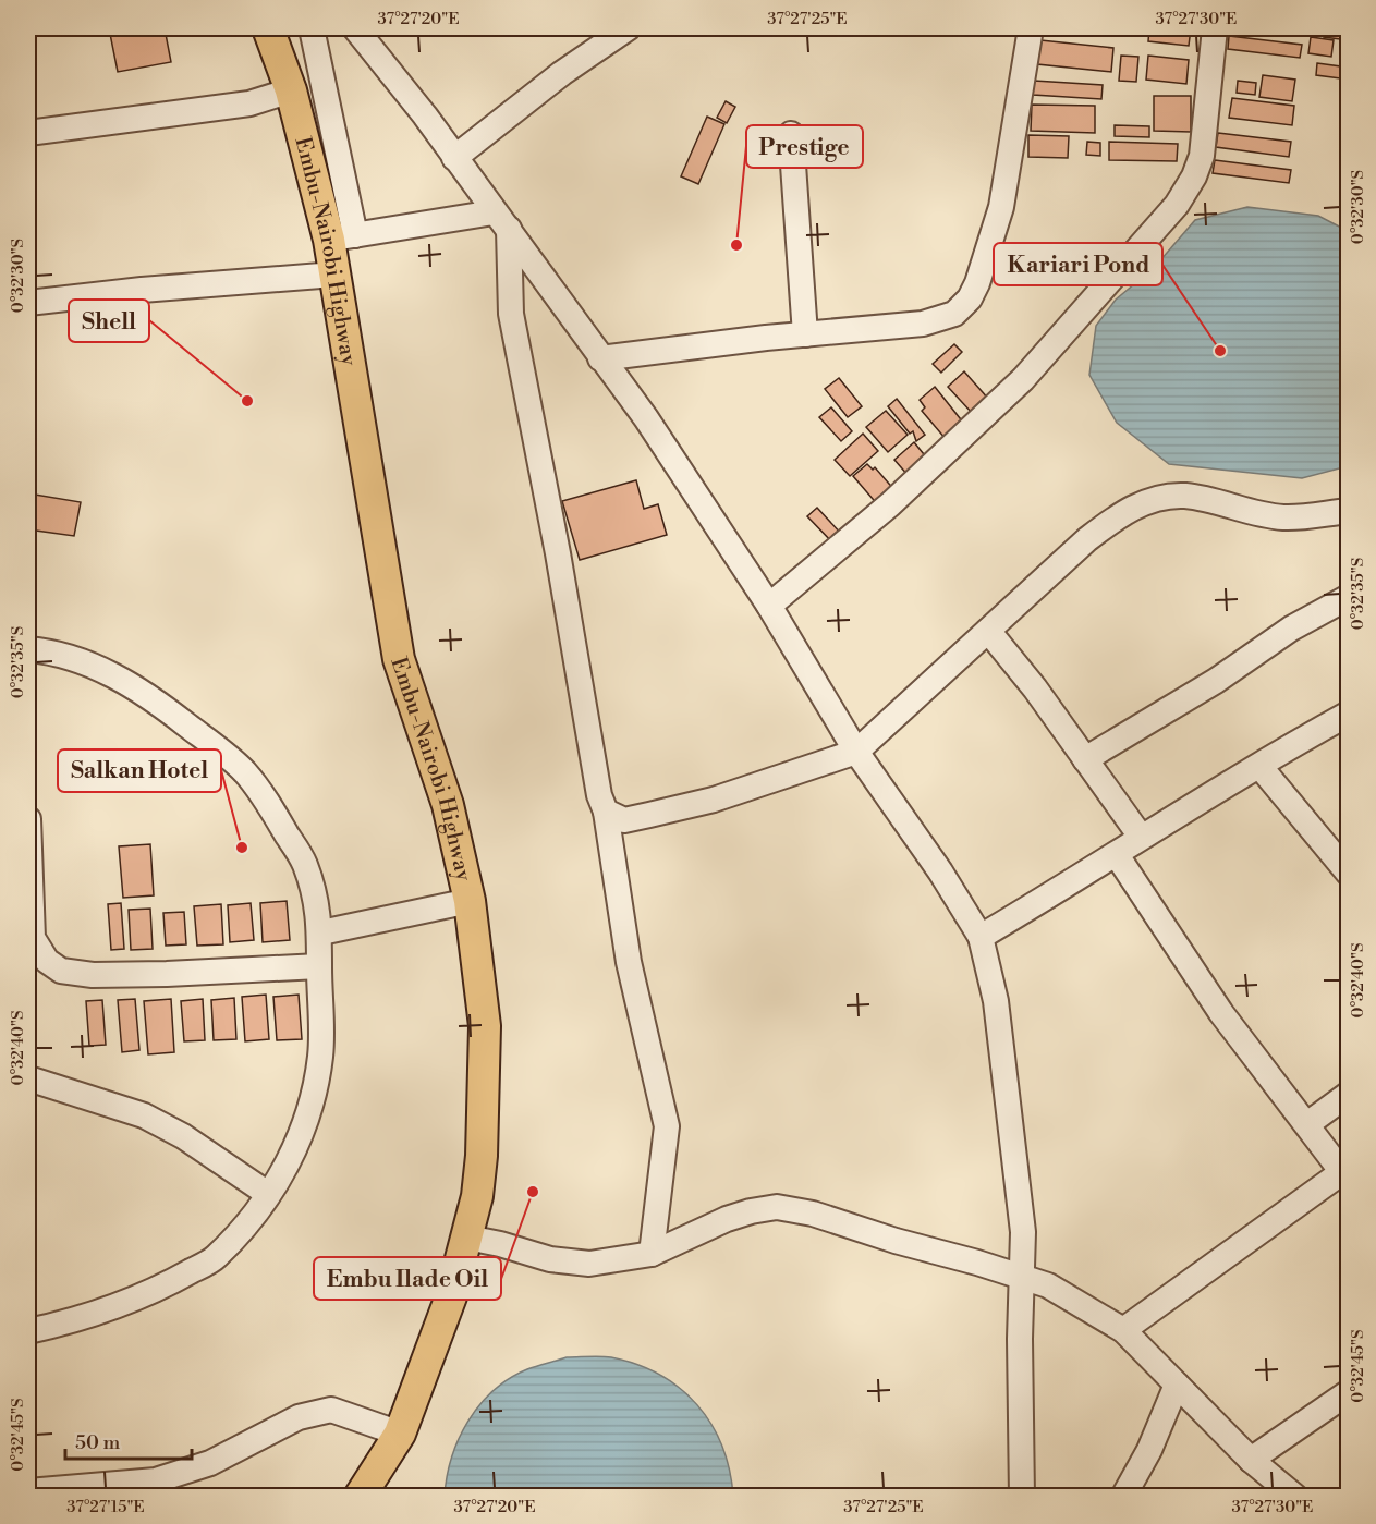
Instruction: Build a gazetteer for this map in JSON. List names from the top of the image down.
{
  "streets": {
    "main road": ["Embu-Nairobi Highway"]
  },
  "places": [
    "Prestige",
    "Kariari Pond",
    "Shell",
    "Salkan Hotel",
    "Embu Ilade Oil"
  ],
  "scale_bar": "50 m",
  "coordinates": [
    "37°27'20\"E",
    "37°27'25\"E",
    "37°27'30\"E",
    "0°32'30\"S",
    "0°32'35\"S",
    "0°32'40\"S",
    "0°32'45\"S",
    "37°27'15\"E"
  ]
}
